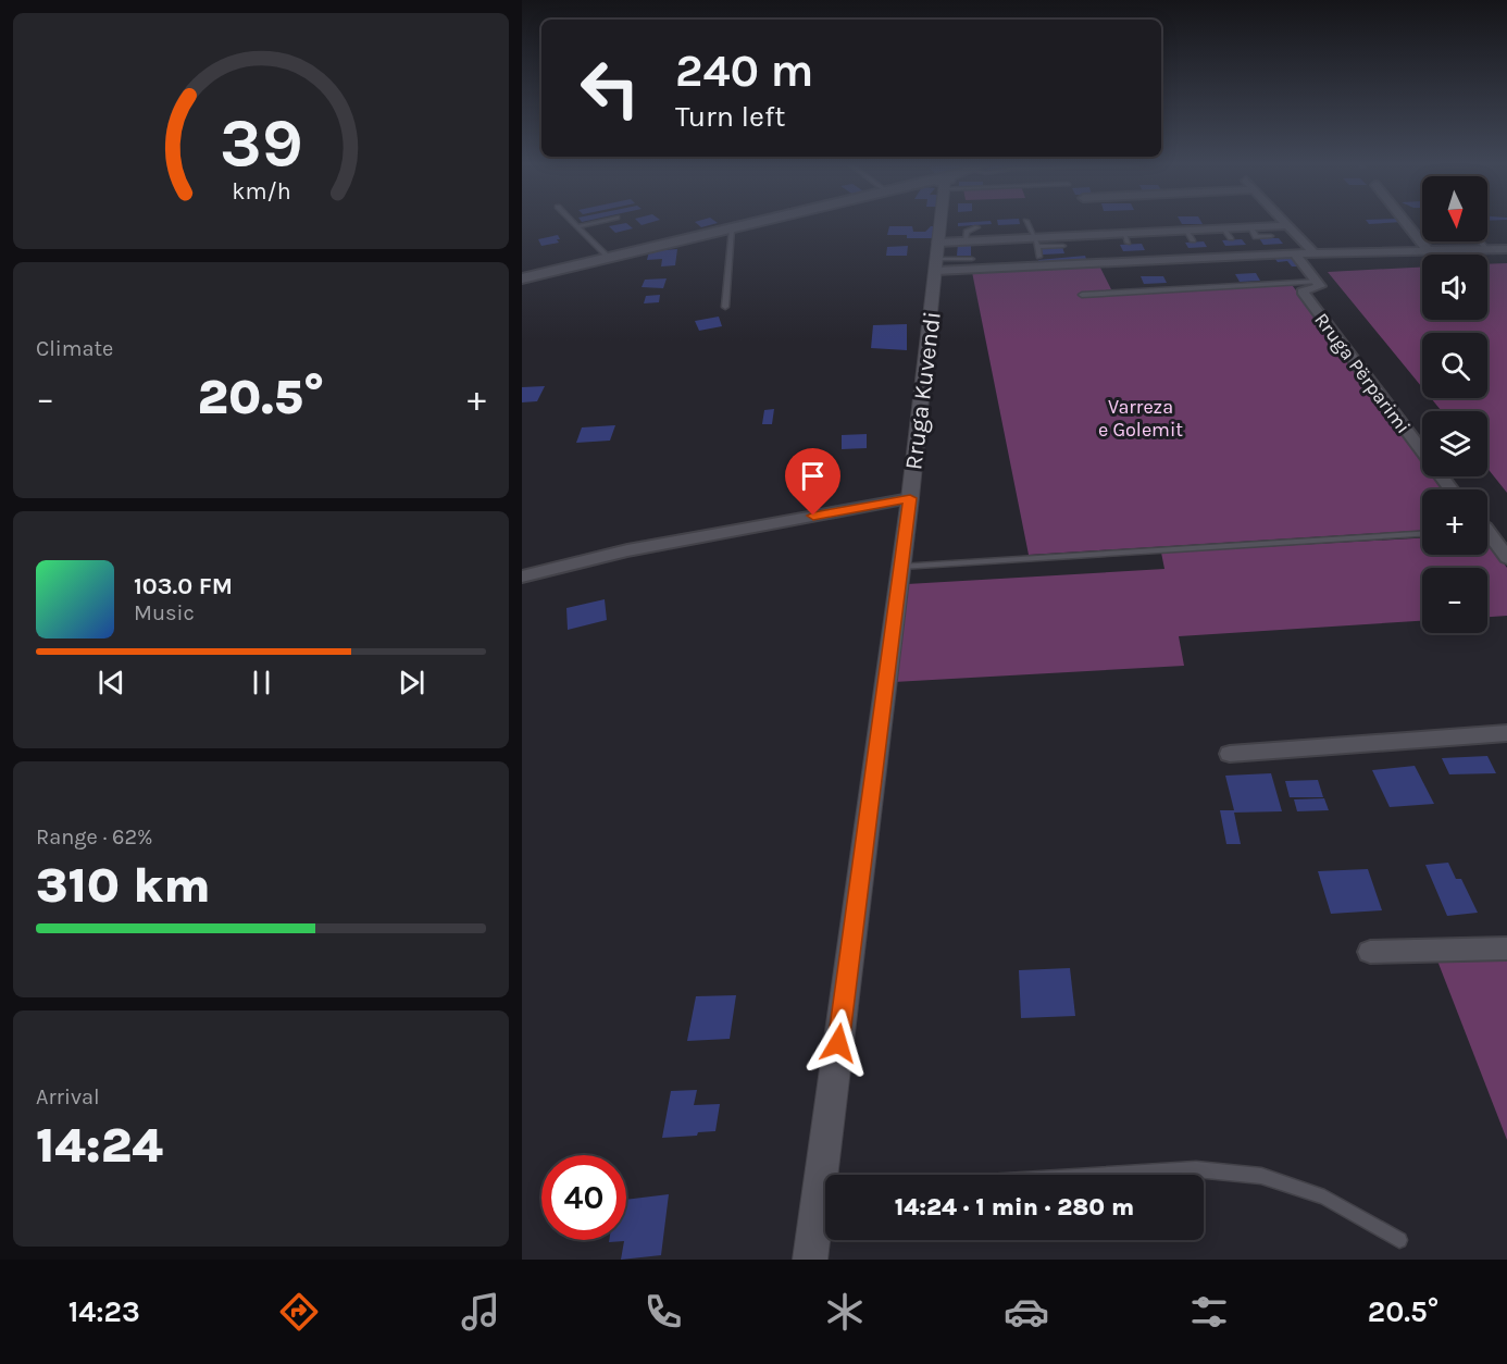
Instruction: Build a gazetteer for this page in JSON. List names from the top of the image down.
{
  "streets": {
    "street": ["Rruga Përparimi", "Rruga Kuvendi"]
  },
  "parks": ["Varreza e Golemit"],
  "north": "bottom",
  "page": {
    "turn": ["240 m", "Turn left"],
    "map_buttons": ["+", "−"],
    "tile": [
      "Climate",
      ["Range · 62%", "310 km"],
      ["Arrival", "14:24"]
    ],
    "heat": ["−", "20.5°", "+"],
    "song": ["103.0 FM", "Music"],
    "limit": "40",
    "trip": "14:24 · 1 min · 280 m",
    "tabs": ["14:23", "20.5°"],
    "gauge": ["39", "km/h"]
  }
}
